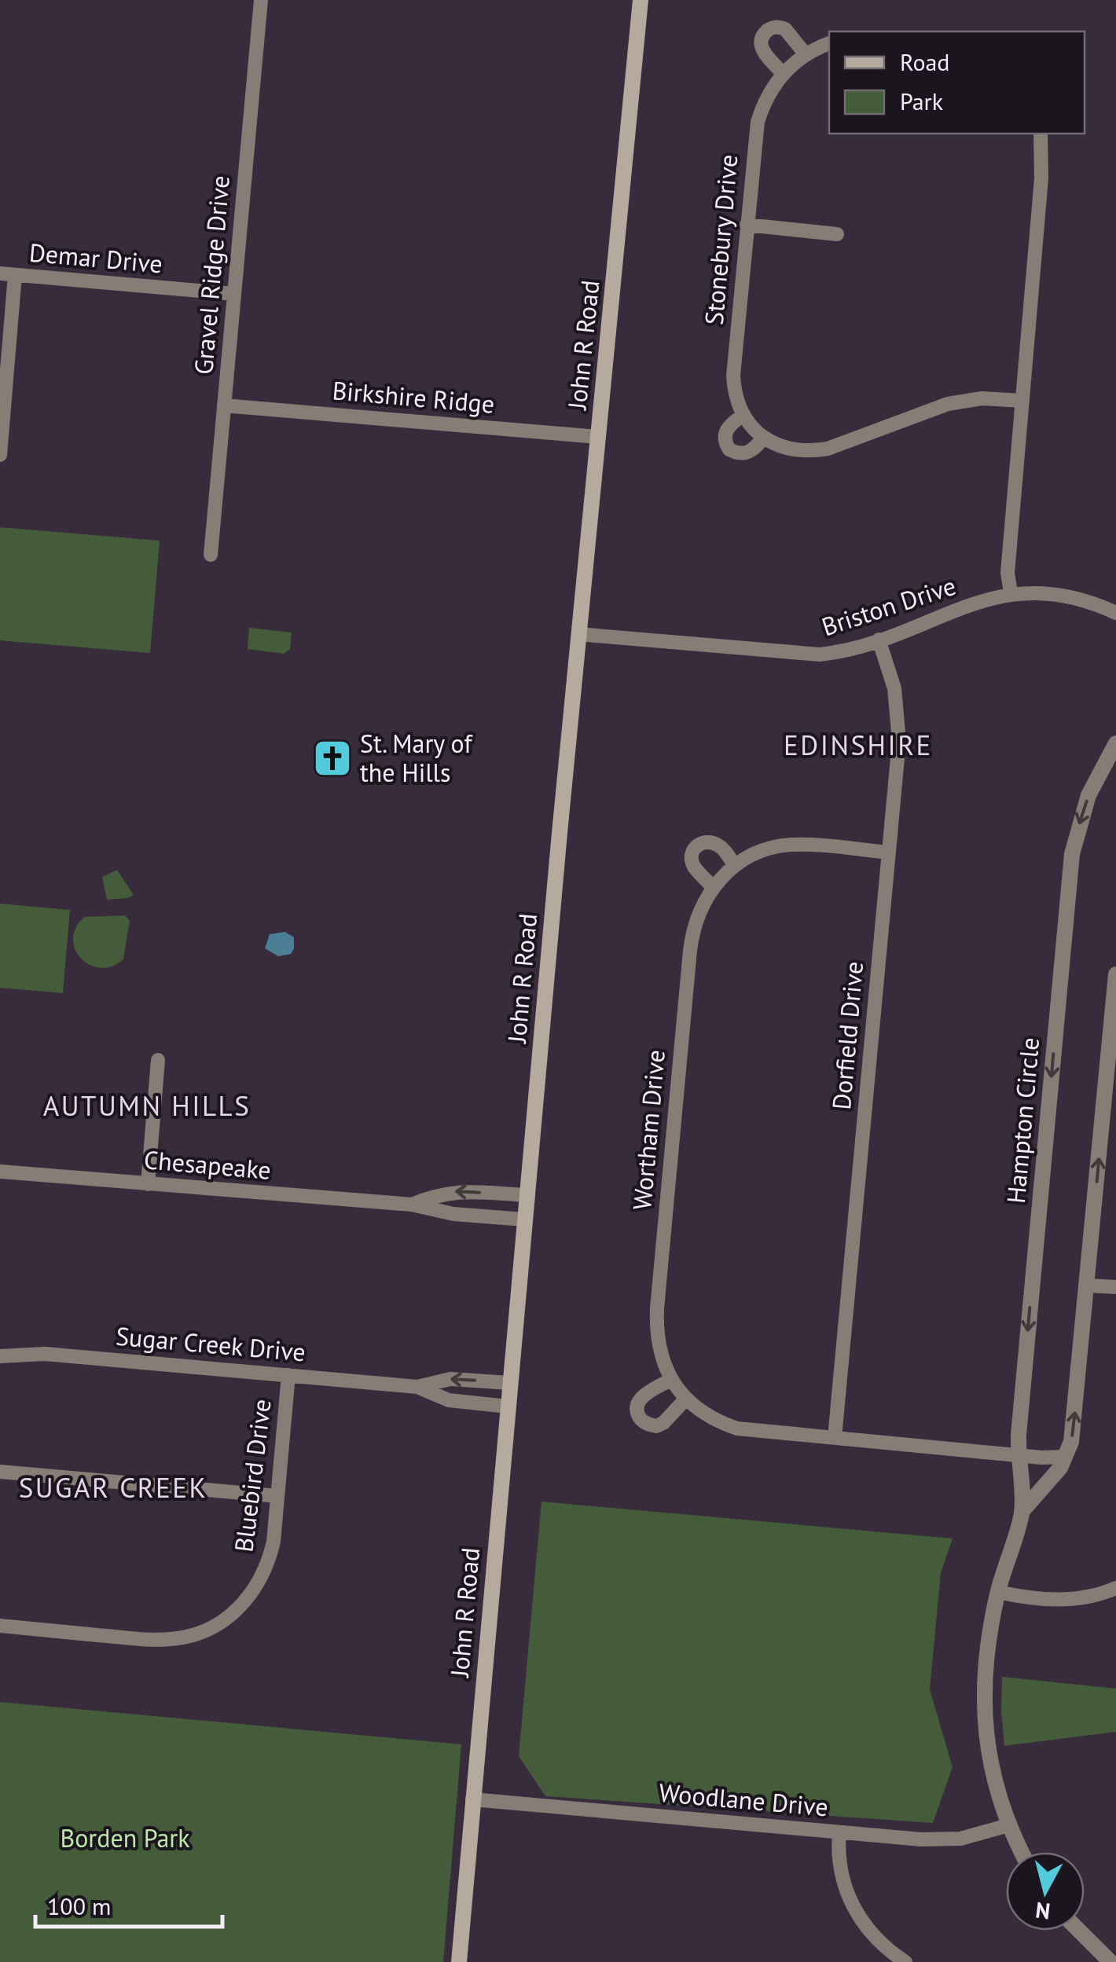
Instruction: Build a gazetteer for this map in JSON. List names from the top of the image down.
{
  "streets": {
    "main road": ["John R Road"],
    "street": [
      "Stonebury Drive",
      "Demar Drive",
      "Gravel Ridge Drive",
      "Birkshire Ridge",
      "Briston Drive",
      "Dorfield Drive",
      "Hampton Circle",
      "Wortham Drive",
      "Chesapeake",
      "Sugar Creek Drive",
      "Bluebird Drive",
      "Woodlane Drive"
    ]
  },
  "crossings": [
    ["Demar Drive", "Gravel Ridge Drive"],
    ["Gravel Ridge Drive", "Birkshire Ridge"],
    ["John R Road", "Birkshire Ridge"],
    ["John R Road", "Briston Drive"],
    ["John R Road", "Chesapeake"],
    ["John R Road", "Sugar Creek Drive"],
    ["John R Road", "Woodlane Drive"],
    ["Briston Drive", "Dorfield Drive"],
    ["Dorfield Drive", "Wortham Drive"],
    ["Hampton Circle", "Wortham Drive"],
    ["Hampton Circle", "Woodlane Drive"],
    ["Sugar Creek Drive", "Bluebird Drive"]
  ],
  "districts": ["EDINSHIRE", "AUTUMN HILLS", "SUGAR CREEK"],
  "parks": ["Borden Park"],
  "places": {
    "church": ["St. Mary of the Hills"]
  },
  "legend": ["Road", "Park"],
  "scale_bar": "100 m",
  "north": "bottom"
}
